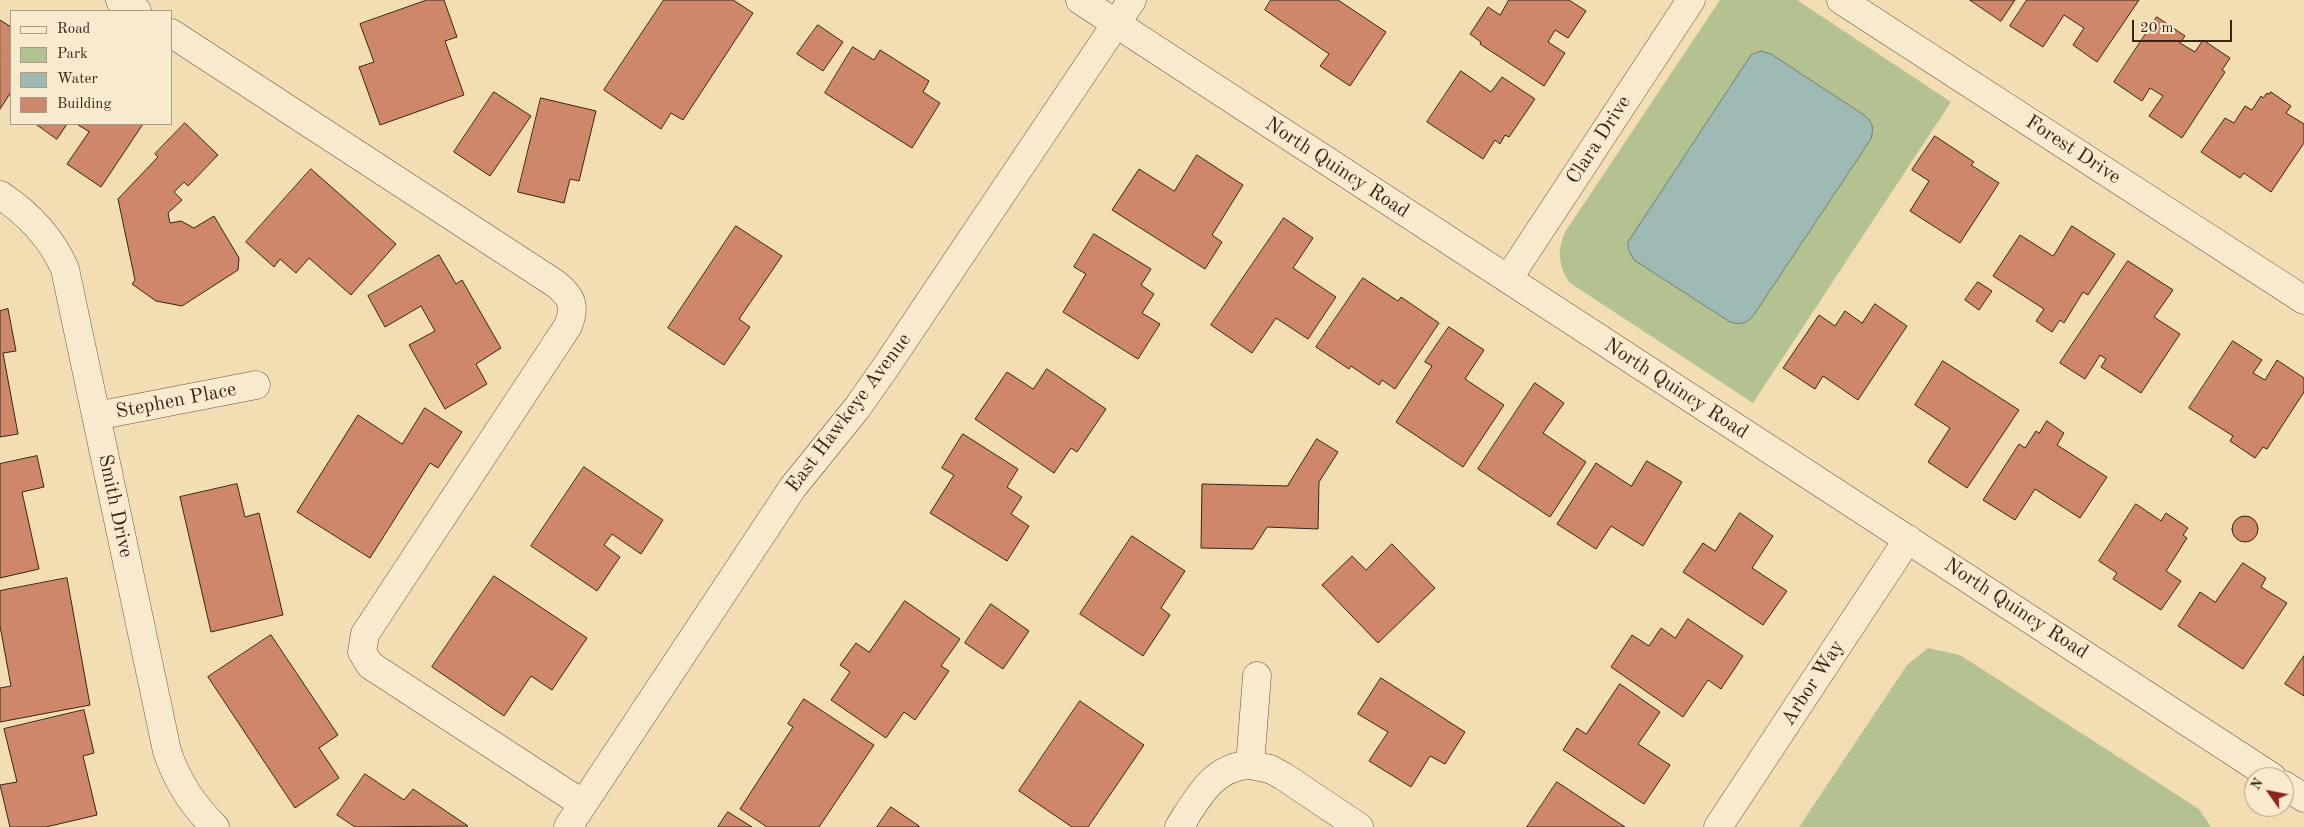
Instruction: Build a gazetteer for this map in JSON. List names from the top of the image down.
{
  "streets": {
    "street": [
      "Clara Drive",
      "Forest Drive",
      "North Quincy Road",
      "Stephen Place",
      "East Hawkeye Avenue",
      "Smith Drive",
      "Arbor Way"
    ]
  },
  "crossings": [
    ["Clara Drive", "North Quincy Road"],
    ["North Quincy Road", "East Hawkeye Avenue"],
    ["North Quincy Road", "Arbor Way"],
    ["Stephen Place", "Smith Drive"]
  ],
  "legend": [
    "Road",
    "Park",
    "Water",
    "Building"
  ],
  "scale_bar": "20 m",
  "north": "top left"
}
